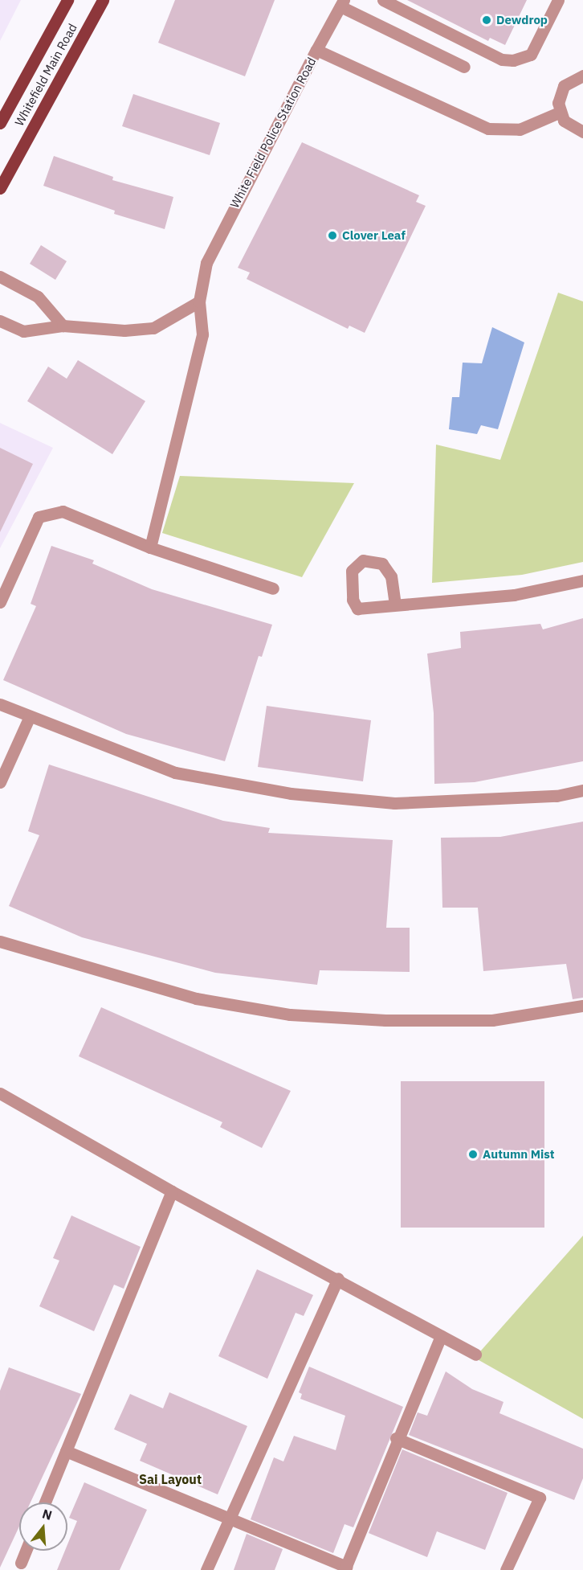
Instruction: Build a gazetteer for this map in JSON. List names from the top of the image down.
{
  "streets": {
    "main road": ["Whitefield Main Road"],
    "street": ["White Field Police Station Road"]
  },
  "districts": ["Sai Layout"],
  "places": ["Dewdrop", "Clover Leaf", "Autumn Mist"],
  "north": "top"
}
